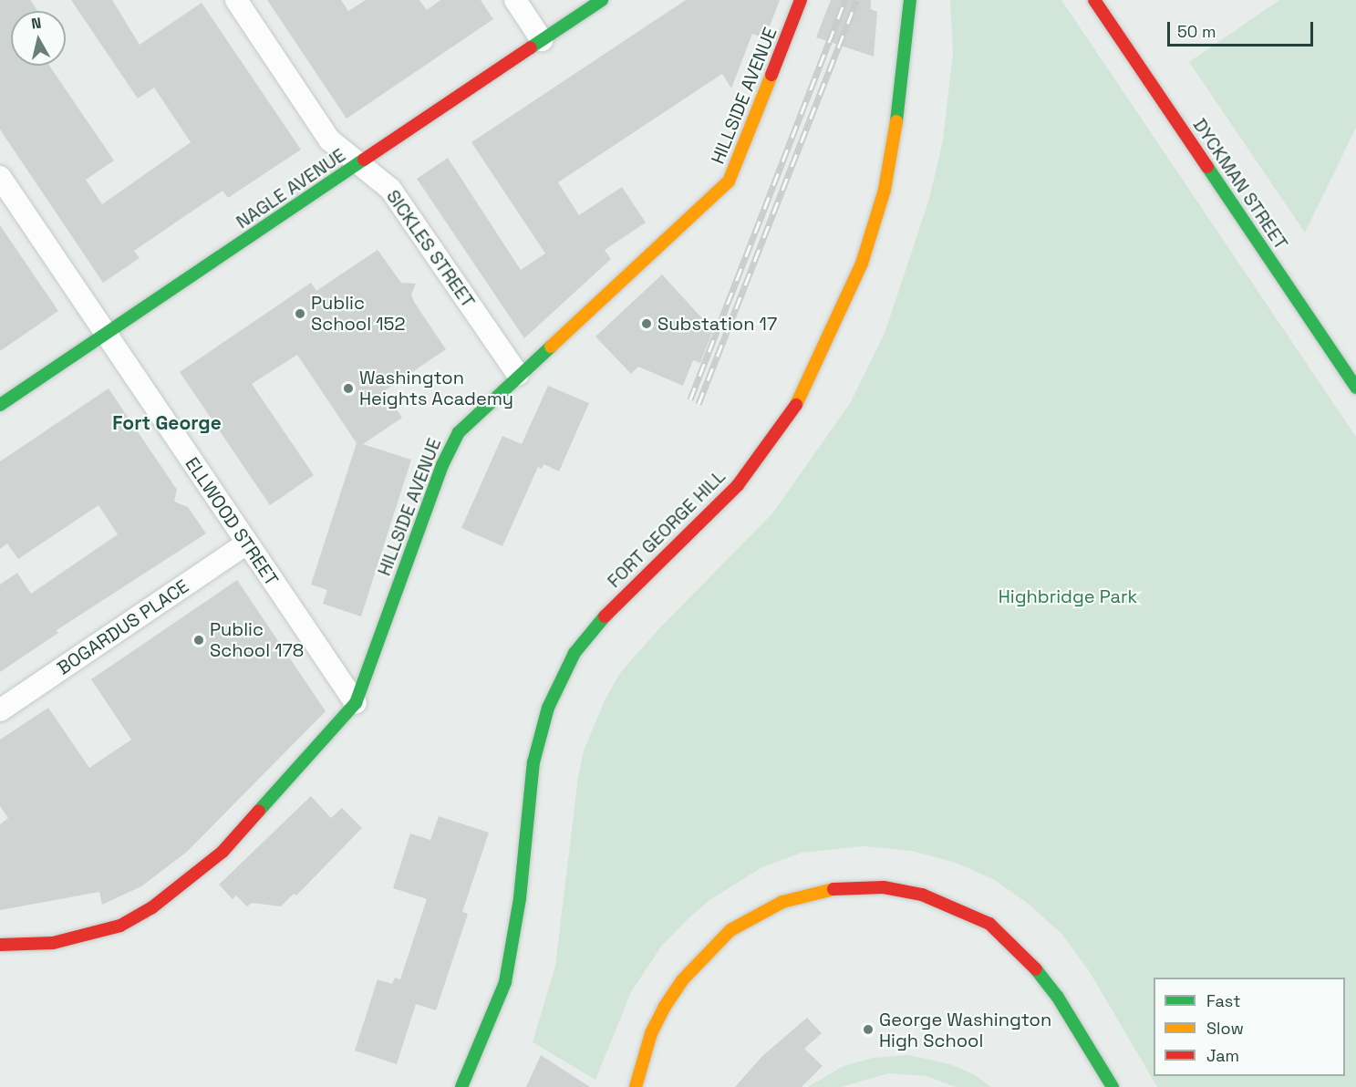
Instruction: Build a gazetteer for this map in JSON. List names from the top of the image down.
{
  "streets": {
    "main road": [
      "HILLSIDE AVENUE",
      "DYCKMAN STREET",
      "NAGLE AVENUE",
      "FORT GEORGE HILL"
    ],
    "street": ["SICKLES STREET", "ELLWOOD STREET", "BOGARDUS PLACE"]
  },
  "crossings": [
    ["HILLSIDE AVENUE", "SICKLES STREET"],
    ["HILLSIDE AVENUE", "ELLWOOD STREET"],
    ["NAGLE AVENUE", "SICKLES STREET"],
    ["NAGLE AVENUE", "ELLWOOD STREET"],
    ["ELLWOOD STREET", "BOGARDUS PLACE"]
  ],
  "districts": ["Fort George"],
  "parks": ["Highbridge Park"],
  "places": [
    "Public School 152",
    "Substation 17",
    "Washington Heights Academy",
    "Public School 178",
    "George Washington High School"
  ],
  "legend": ["Fast", "Slow", "Jam"],
  "scale_bar": "50 m",
  "north": "top"
}
